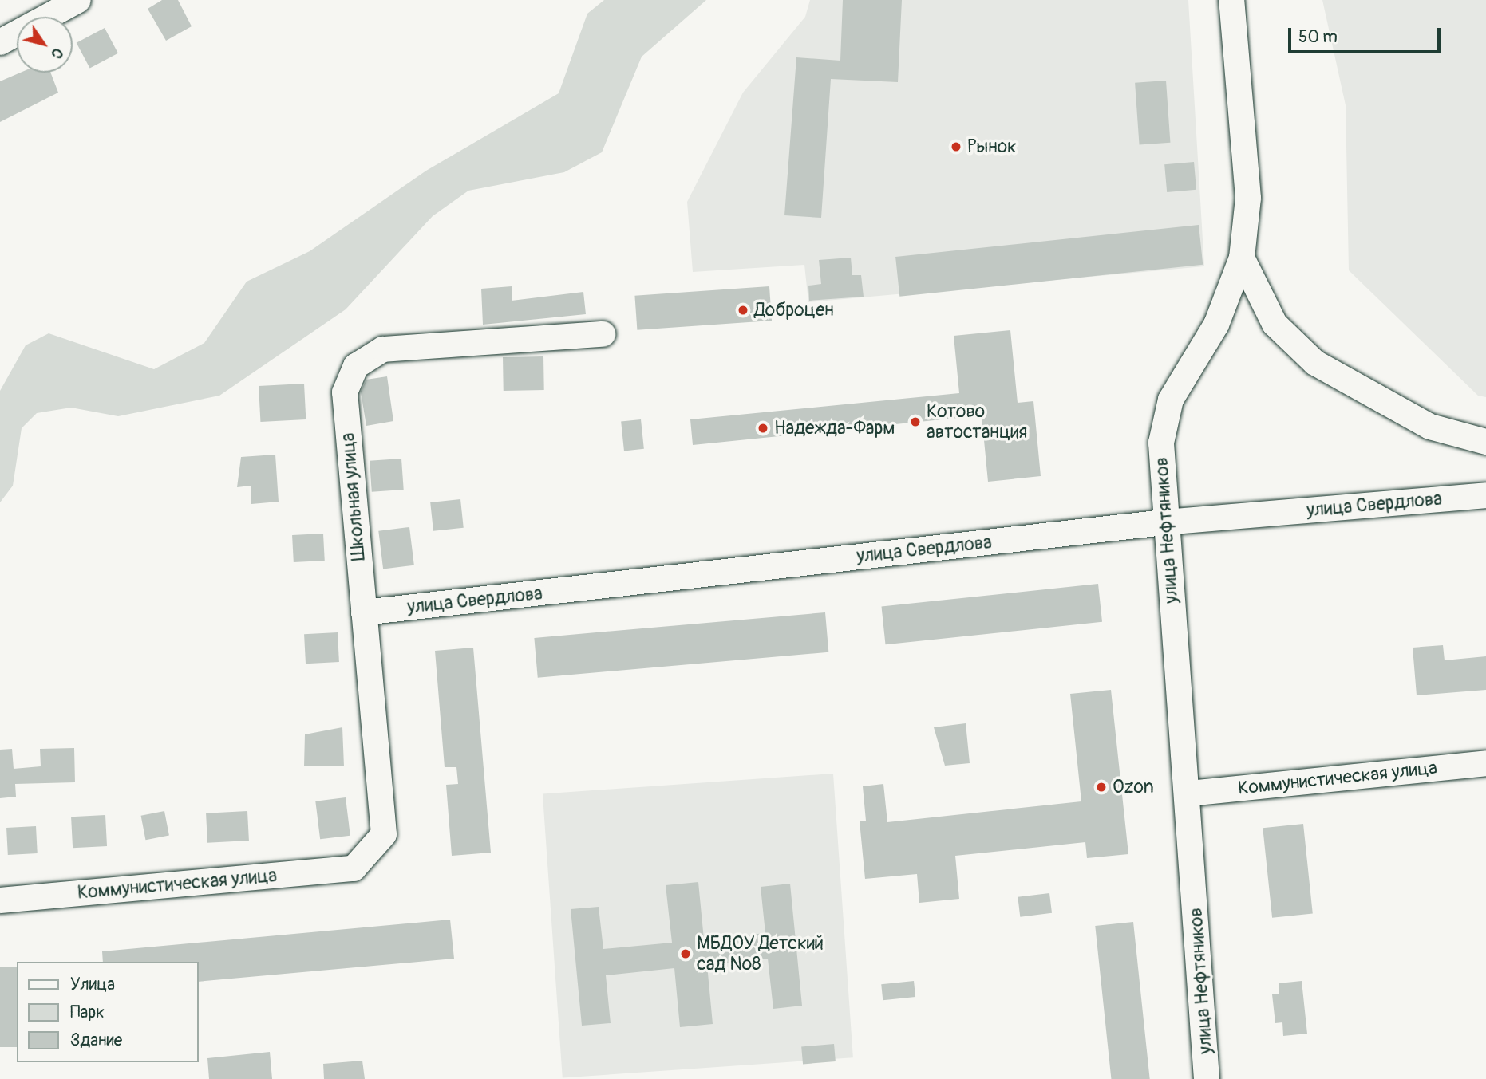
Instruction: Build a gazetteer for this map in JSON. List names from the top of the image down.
{
  "streets": {
    "street": [
      "Школьная улица",
      "улица Свердлова",
      "улица Нефтяников",
      "Коммунистическая улица"
    ]
  },
  "crossings": [
    ["Школьная улица", "улица Свердлова"],
    ["Школьная улица", "Коммунистическая улица"],
    ["улица Свердлова", "улица Нефтяников"],
    ["улица Нефтяников", "Коммунистическая улица"]
  ],
  "places": [
    "Рынок",
    "Доброцен",
    "Котово автостанция",
    "Надежда-Фарм",
    "Ozon",
    "МБДОУ Детский сад №8"
  ],
  "legend": ["Улица", "Парк", "Здание"],
  "scale_bar": "50 m",
  "north": "bottom right"
}
